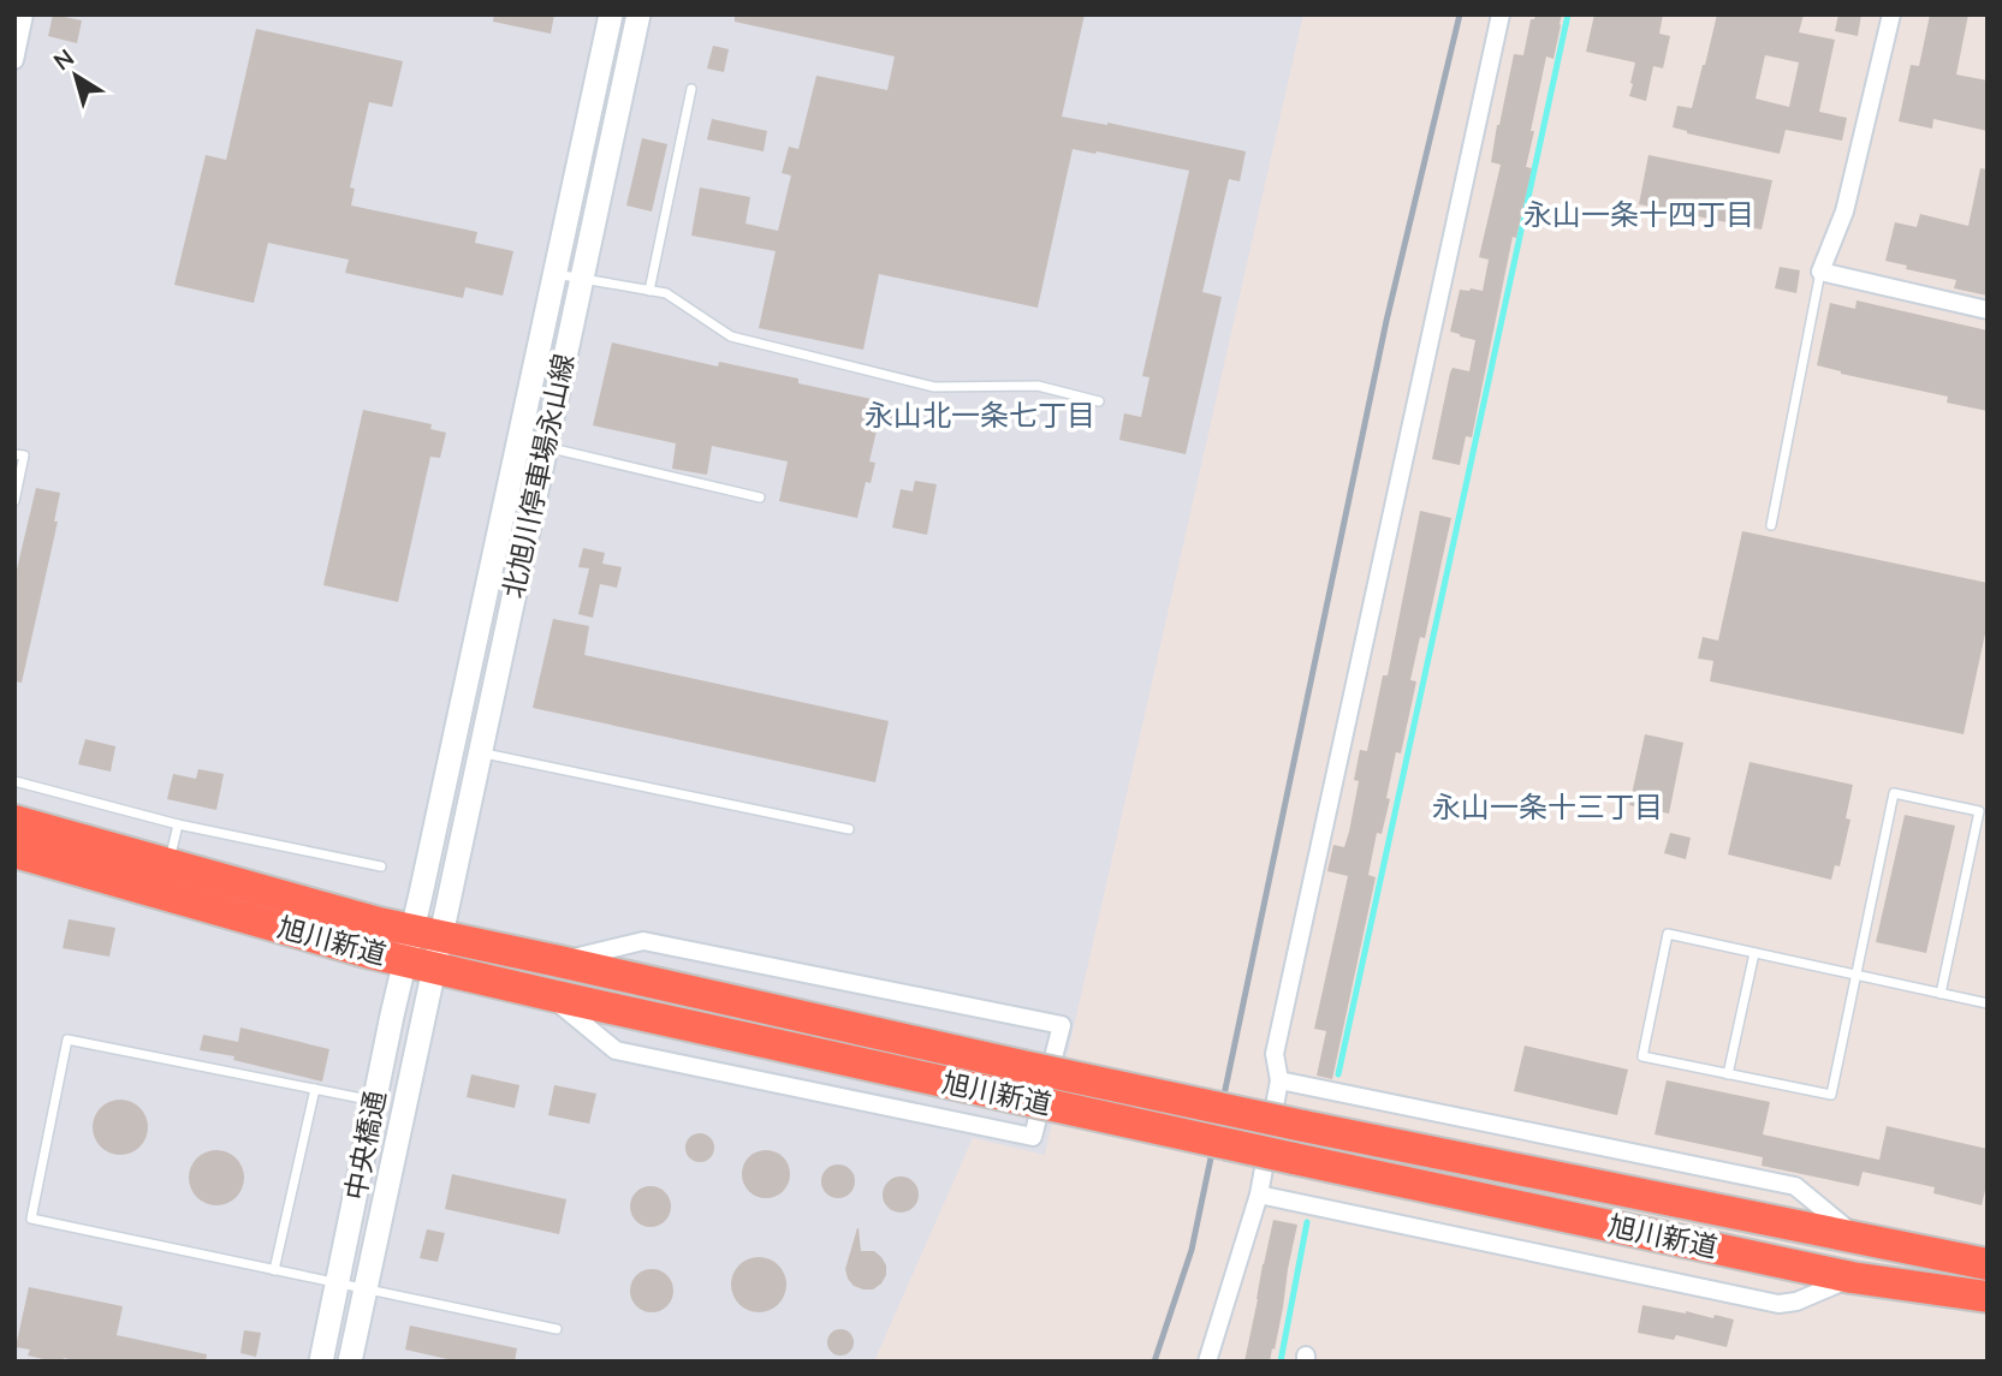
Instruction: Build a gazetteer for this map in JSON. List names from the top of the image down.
{
  "streets": {
    "highway": ["旭川新道"],
    "main road": ["北旭川停車場永山線", "中央橋通"]
  },
  "crossings": [
    ["北旭川停車場永山線", "旭川新道"],
    ["北旭川停車場永山線", "中央橋通"],
    ["旭川新道", "中央橋通"]
  ],
  "districts": ["永山一条十四丁目", "永山北一条七丁目", "永山一条十三丁目"],
  "north": "top left"
}
